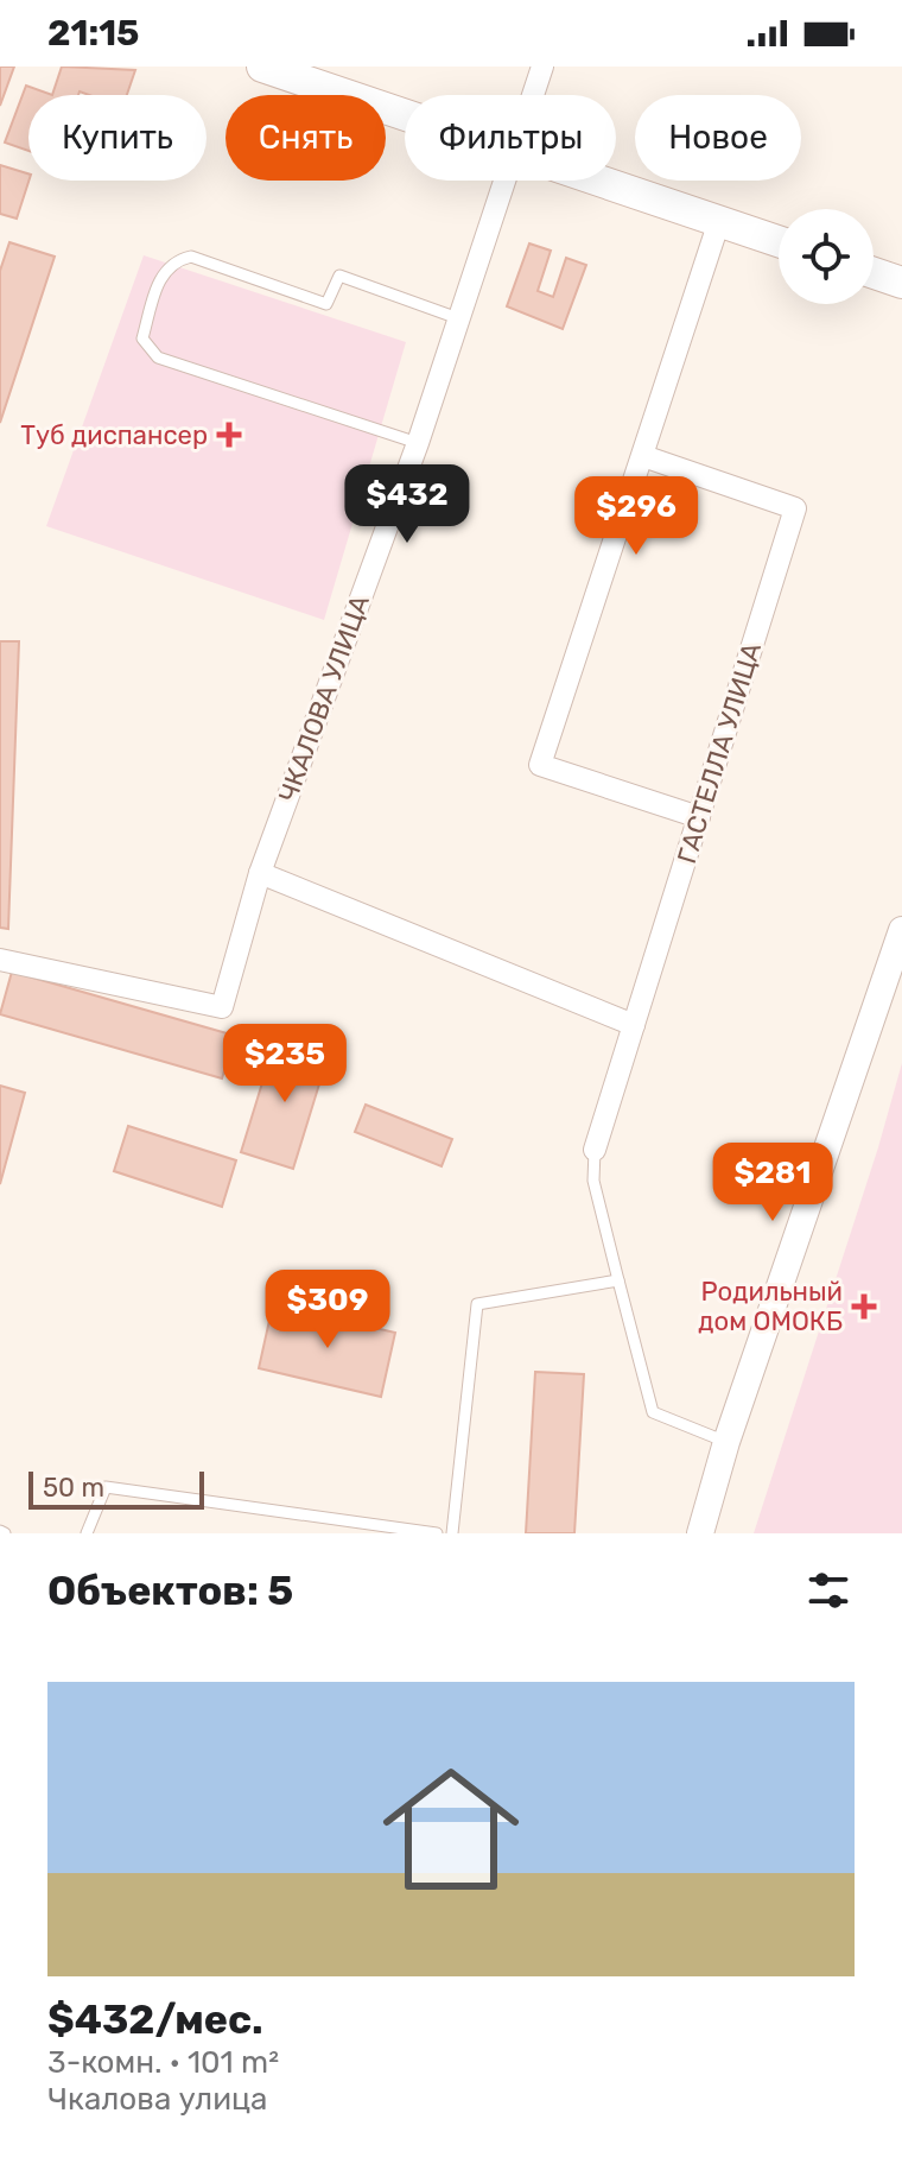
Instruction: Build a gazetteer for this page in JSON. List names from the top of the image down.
{
  "streets": {
    "street": ["ЧКАЛОВА УЛИЦА", "ГАСТЕЛЛА УЛИЦА"]
  },
  "places": {
    "health": ["Туб диспансер", "Родильный дом ОМОКБ"]
  },
  "scale_bar": "50 m",
  "page": {
    "status": "21:15",
    "chip": [
      "Купить",
      "Снять",
      "Фильтры",
      "Новое"
    ],
    "price": [
      "$432",
      "$296",
      "$235",
      "$281",
      "$309"
    ],
    "scale": "50 m",
    "heading": "Объектов: 5",
    "list": [
      {
        "name": "$432/мес.",
        "note": "3-комн. · 101 m² · Чкалова улица"
      }
    ]
  }
}
